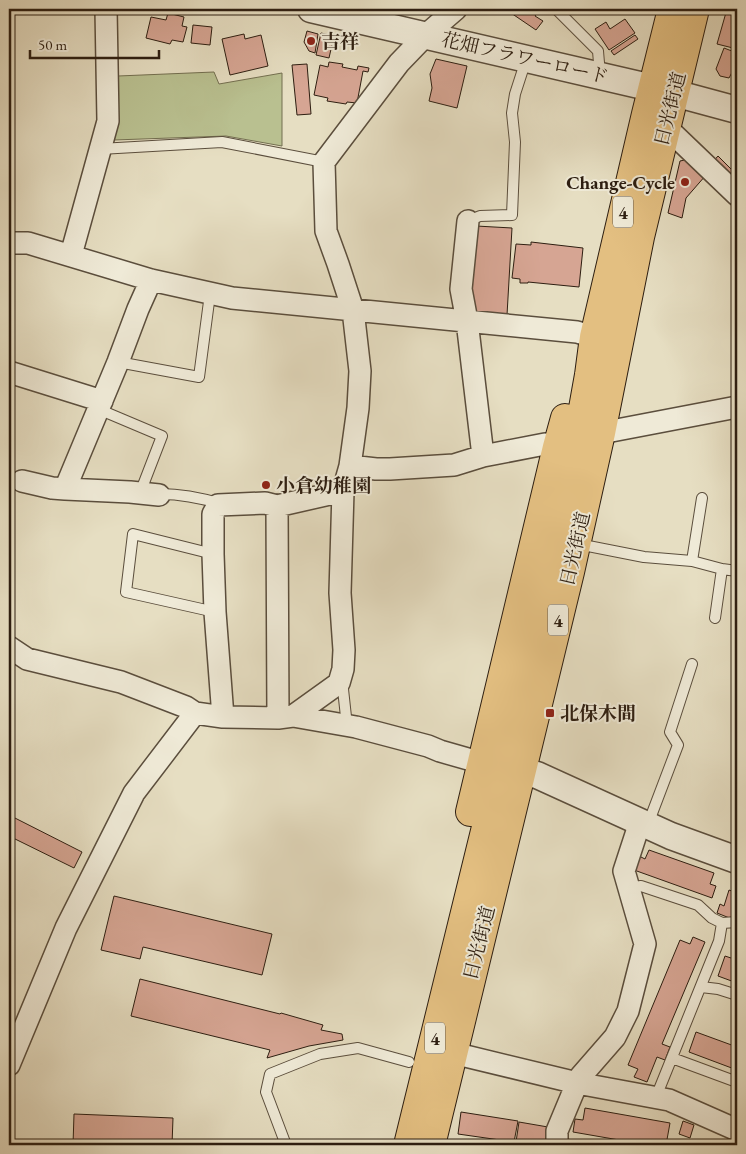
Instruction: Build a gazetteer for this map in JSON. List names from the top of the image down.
{
  "streets": {
    "highway": ["日光街道", "4"],
    "street": ["花畑フラワーロード"]
  },
  "crossings": [
    ["花畑フラワーロード", "日光街道"],
    ["日光街道", "4"]
  ],
  "places": {
    "other": ["吉祥", "Change-Cycle", "小倉幼稚園"],
    "transit": ["北保木間"]
  },
  "scale_bar": "50 m"
}
